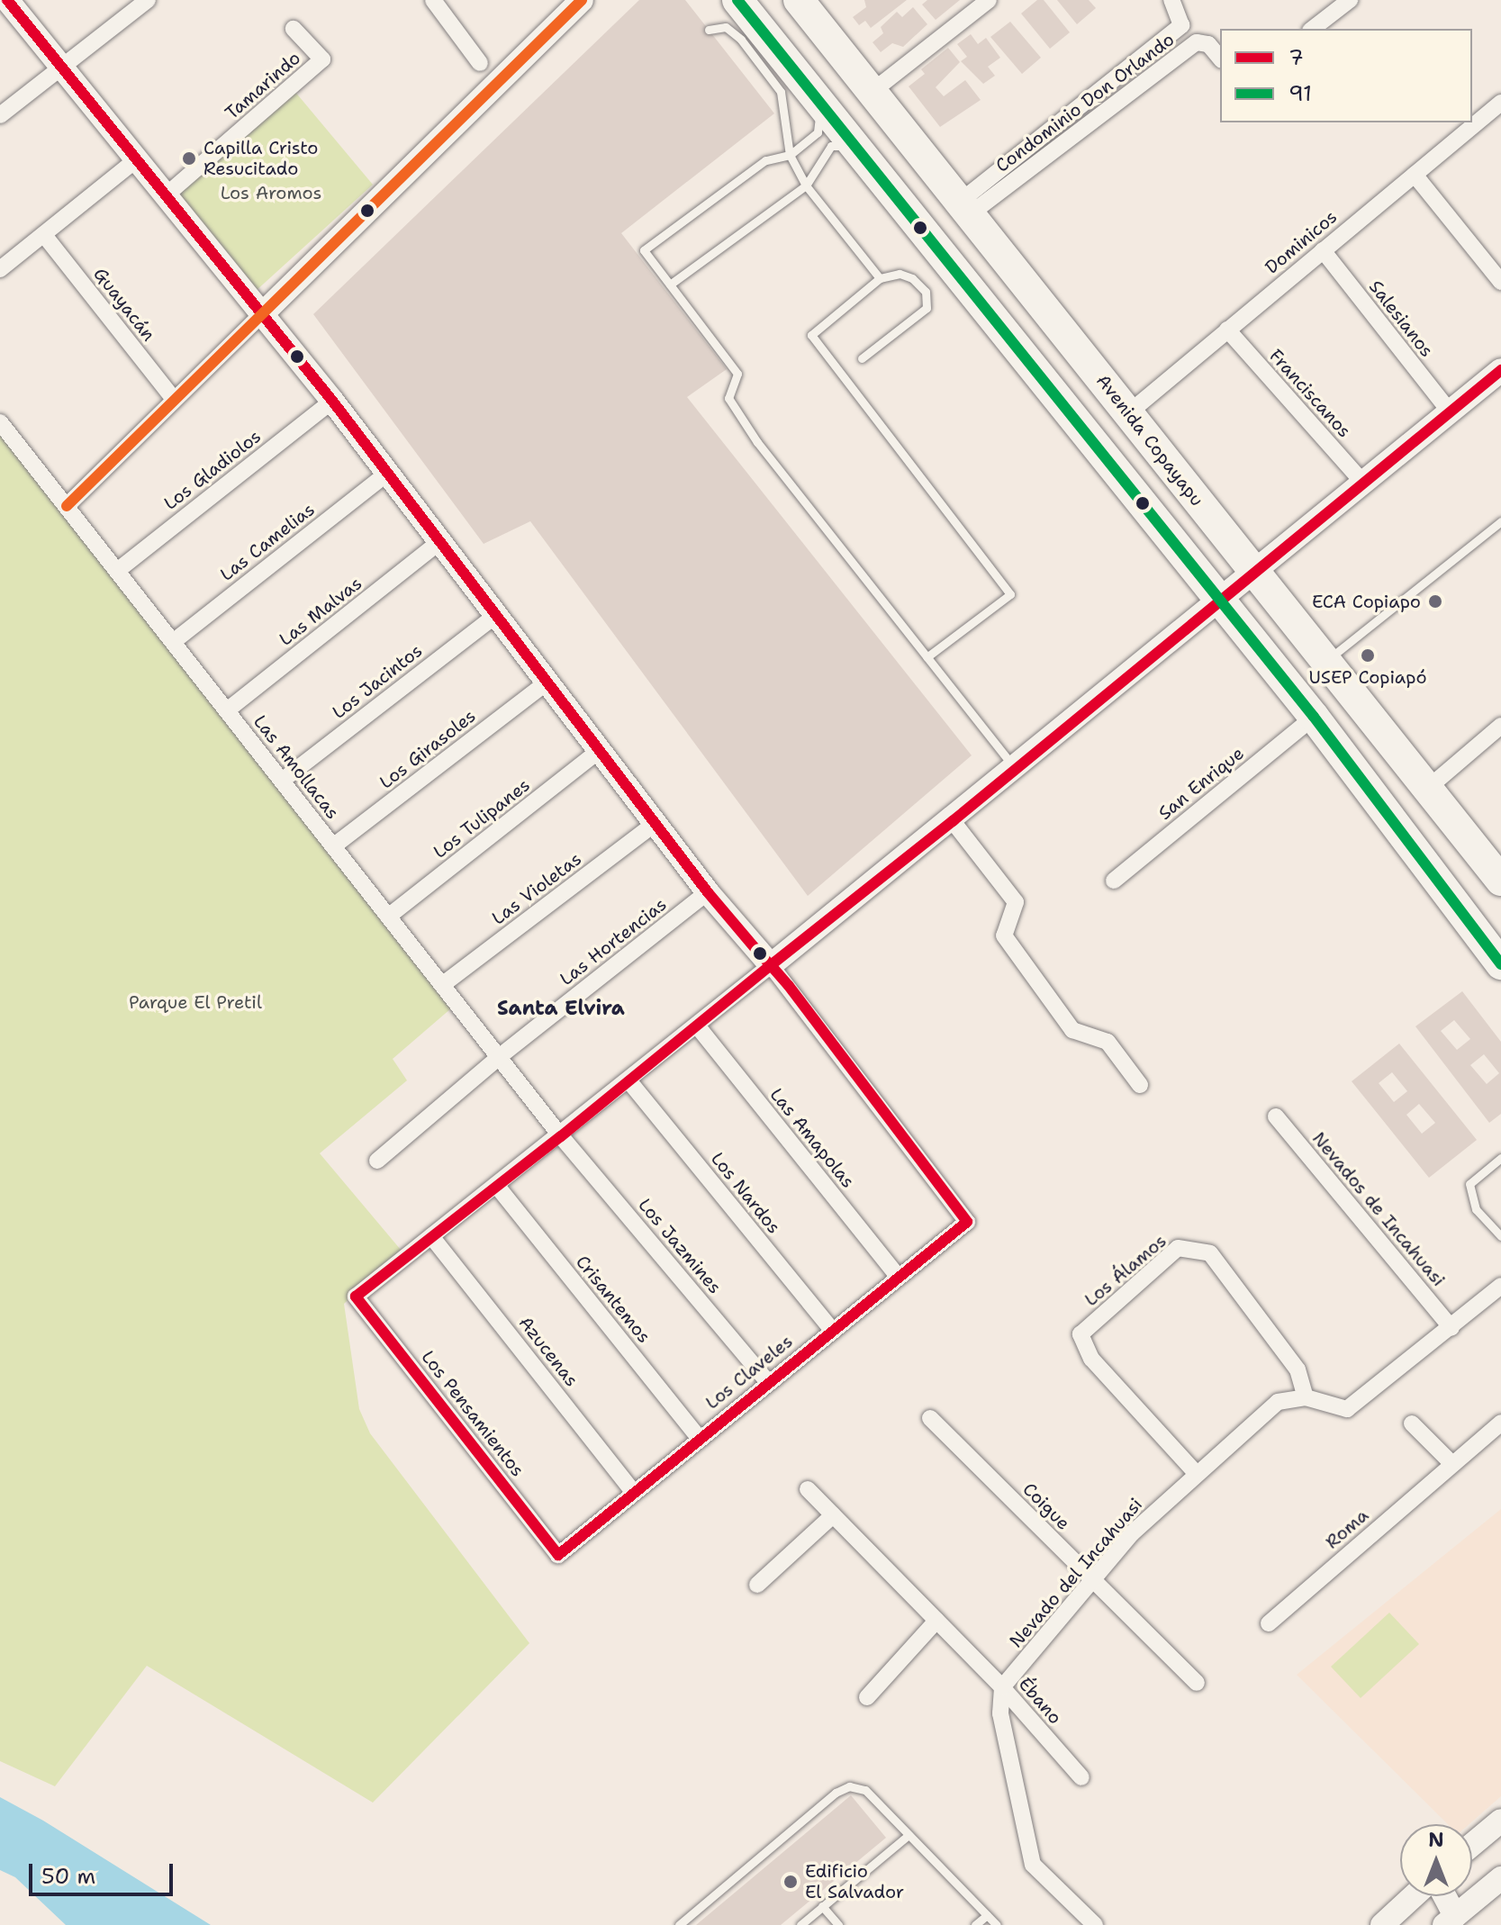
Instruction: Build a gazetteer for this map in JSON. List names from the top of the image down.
{
  "streets": {
    "highway": ["Avenida Copayapu"],
    "street": [
      "Tamarindo",
      "Condominio Don Orlando",
      "Dominicos",
      "Guayacán",
      "Salesianos",
      "Franciscanos",
      "Los Gladiolos",
      "Las Camelias",
      "Las Malvas",
      "Los Jacintos",
      "Los Girasoles",
      "Las Amollacas",
      "San Enrique",
      "Los Tulipanes",
      "Las Violetas",
      "Las Hortencias",
      "Las Amapolas",
      "Los Nardos",
      "Nevados de Incahuasi",
      "Los Jazmines",
      "Los Álamos",
      "Crisantemos",
      "Azucenas",
      "Los Claveles",
      "Los Pensamientos",
      "Coigue",
      "Roma",
      "Nevado del Incahuasi",
      "Ébano"
    ]
  },
  "crossings": [
    ["Condominio Don Orlando", "Avenida Copayapu"],
    ["Dominicos", "Salesianos"],
    ["Dominicos", "Franciscanos"],
    ["Dominicos", "Avenida Copayapu"],
    ["Los Gladiolos", "Las Amollacas"],
    ["Las Camelias", "Las Amollacas"],
    ["Las Malvas", "Las Amollacas"],
    ["Los Jacintos", "Las Amollacas"],
    ["Los Girasoles", "Las Amollacas"],
    ["Las Amollacas", "Los Tulipanes"],
    ["Las Amollacas", "Las Violetas"],
    ["Las Amollacas", "Las Hortencias"],
    ["Las Amollacas", "Los Jazmines"],
    ["Las Amapolas", "Los Claveles"],
    ["Los Nardos", "Los Claveles"],
    ["Los Jazmines", "Los Claveles"],
    ["Los Álamos", "Nevado del Incahuasi"],
    ["Crisantemos", "Los Claveles"],
    ["Azucenas", "Los Claveles"],
    ["Azucenas", "Los Pensamientos"],
    ["Los Claveles", "Los Pensamientos"],
    ["Coigue", "Nevado del Incahuasi"],
    ["Nevado del Incahuasi", "Ébano"]
  ],
  "districts": ["Santa Elvira"],
  "parks": ["Los Aromos", "Parque El Pretil"],
  "places": [
    "Capilla Cristo Resucitado",
    "ECA Copiapo",
    "USEP Copiapó",
    "Edificio El Salvador"
  ],
  "lines": ["transit line 7", "transit line 91"],
  "legend": ["7", "91"],
  "scale_bar": "50 m",
  "north": "top"
}
